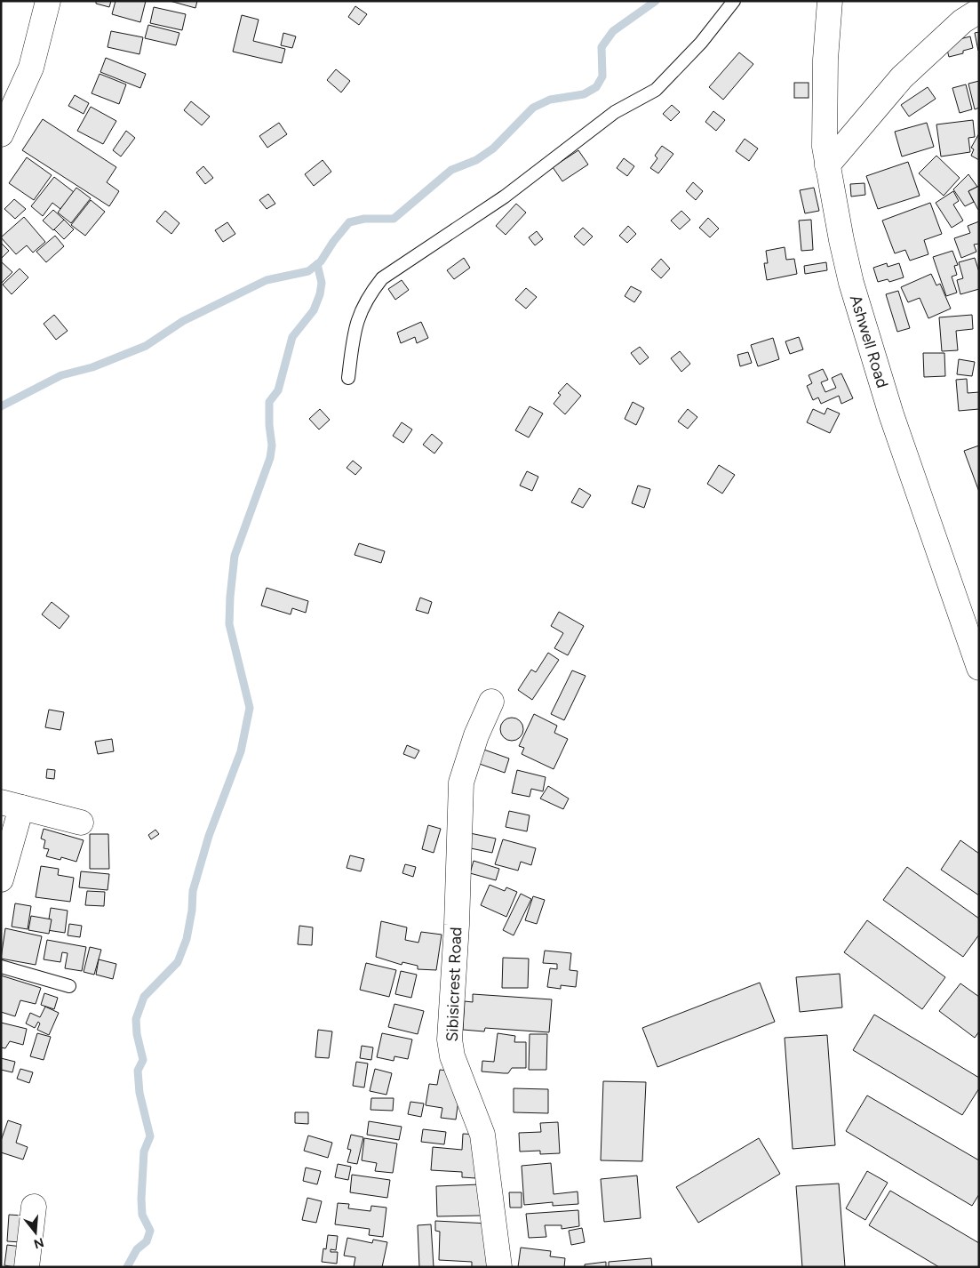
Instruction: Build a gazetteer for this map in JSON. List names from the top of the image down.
{
  "streets": {
    "street": ["Ashwell Road", "Sibisicrest Road"]
  },
  "north": "bottom"
}
